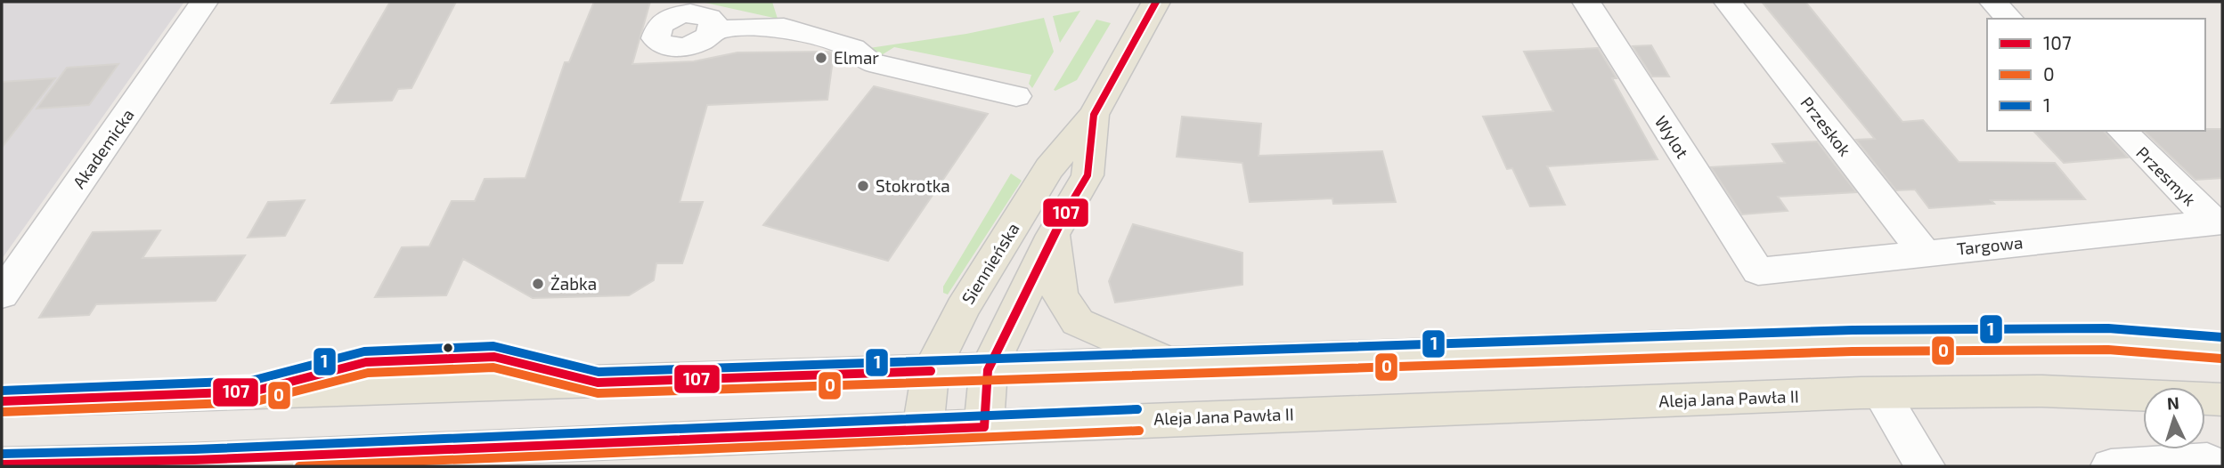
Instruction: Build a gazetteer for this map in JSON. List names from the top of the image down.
{
  "streets": {
    "main road": ["Siennieńska", "Aleja Jana Pawła II"],
    "street": [
      "Przeskok",
      "Wylot",
      "Akademicka",
      "Przesmyk",
      "Targowa"
    ]
  },
  "crossings": [
    ["Przeskok", "Targowa"],
    ["Wylot", "Targowa"],
    ["Przesmyk", "Targowa"],
    ["Siennieńska", "Aleja Jana Pawła II"]
  ],
  "places": ["Elmar", "Stokrotka", "Żabka"],
  "lines": ["transit line 107", "transit line 1", "transit line 0"],
  "legend": ["107", "0", "1"],
  "north": "top"
}
